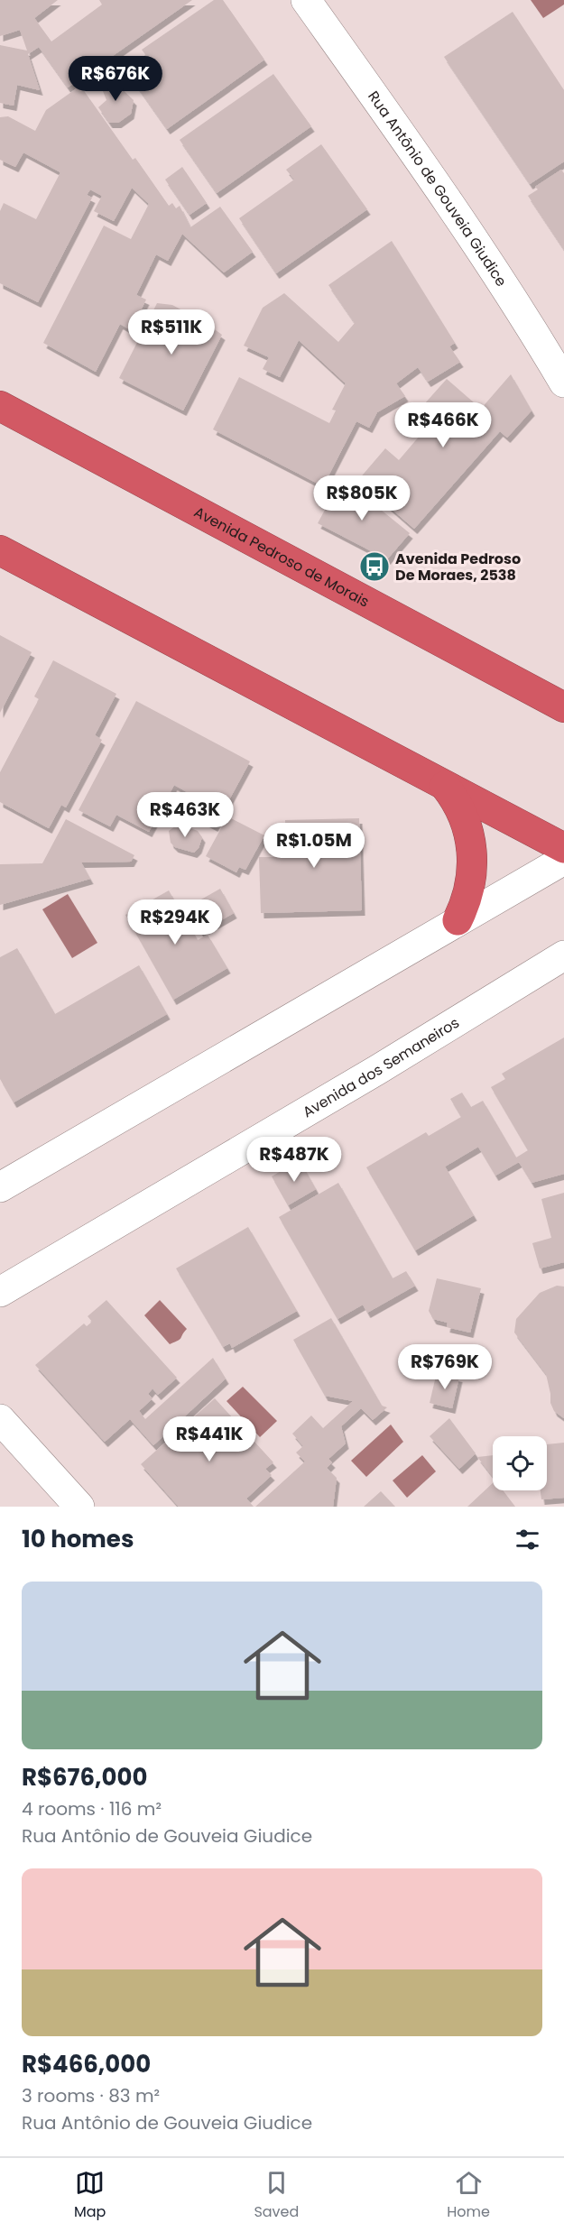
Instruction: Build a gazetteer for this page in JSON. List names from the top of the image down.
{
  "streets": {
    "highway": ["Avenida Pedroso de Morais"],
    "street": ["Rua Antônio de Gouveia Giudice", "Avenida dos Semaneiros"]
  },
  "places": {
    "bus stop": ["Avenida Pedroso De Moraes, 2538"]
  },
  "page": {
    "price": [
      "R$676K",
      "R$511K",
      "R$466K",
      "R$805K",
      "R$463K",
      "R$1.05M",
      "R$294K",
      "R$487K",
      "R$769K",
      "R$441K"
    ],
    "heading": "10 homes",
    "list": [
      {
        "name": "R$676,000",
        "note": "4 rooms · 116 m² · Rua Antônio de Gouveia Giudice"
      },
      {
        "name": "R$466,000",
        "note": "3 rooms · 83 m² · Rua Antônio de Gouveia Giudice"
      }
    ],
    "tabs": ["Map", "Saved", "Home"]
  }
}
